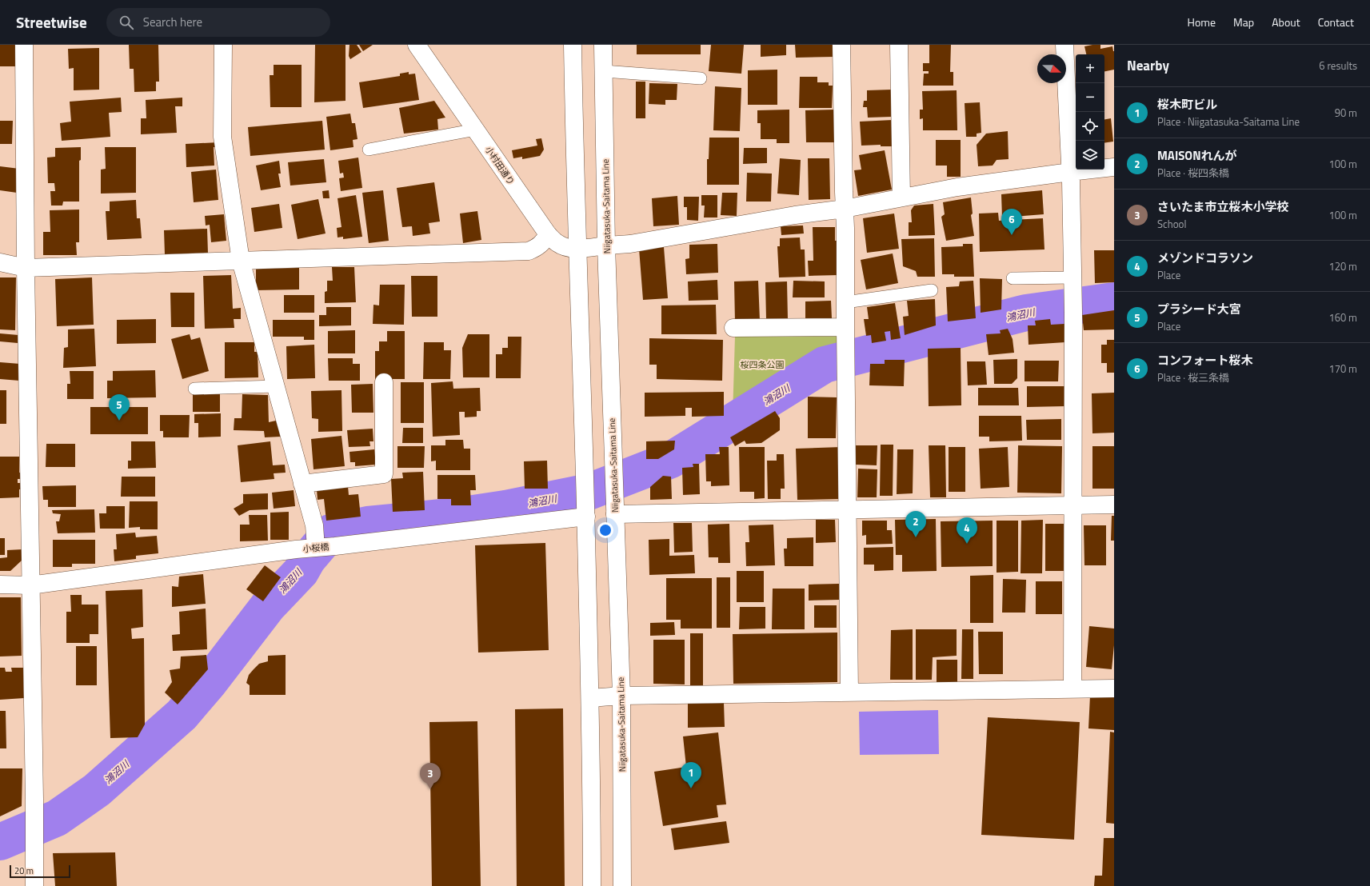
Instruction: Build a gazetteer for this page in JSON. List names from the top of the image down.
{
  "streets": {
    "street": ["小村田通り", "Niigatasuka-Saitama Line", "小桜橋"]
  },
  "crossings": [
    ["小村田通り", "Niigatasuka-Saitama Line"]
  ],
  "water": ["鴻沼川"],
  "parks": ["桜四条公園"],
  "scale_bar": "20 m",
  "north": "right",
  "page": {
    "header": "Streetwise",
    "search": "Search here",
    "nav": [
      "Home",
      "Map",
      "About",
      "Contact"
    ],
    "heading": ["Nearby", "6 results"],
    "map_buttons": ["+", "−"],
    "list": [
      {
        "mark": "1",
        "name": "桜木町ビル",
        "note": "Place · Niigatasuka-Saitama Line",
        "value": "90 m"
      },
      {
        "mark": "2",
        "name": "MAISONれんが",
        "note": "Place · 桜四条橋",
        "value": "100 m"
      },
      {
        "mark": "3",
        "name": "さいたま市立桜木小学校",
        "note": "School",
        "value": "100 m"
      },
      {
        "mark": "4",
        "name": "メゾンドコラソン",
        "note": "Place",
        "value": "120 m"
      },
      {
        "mark": "5",
        "name": "プラシード大宮",
        "note": "Place",
        "value": "160 m"
      },
      {
        "mark": "6",
        "name": "コンフォート桜木",
        "note": "Place · 桜三条橋",
        "value": "170 m"
      }
    ],
    "pins": [
      "6",
      "5",
      "2",
      "4",
      "1",
      "3"
    ],
    "scale": "20 m"
  }
}
